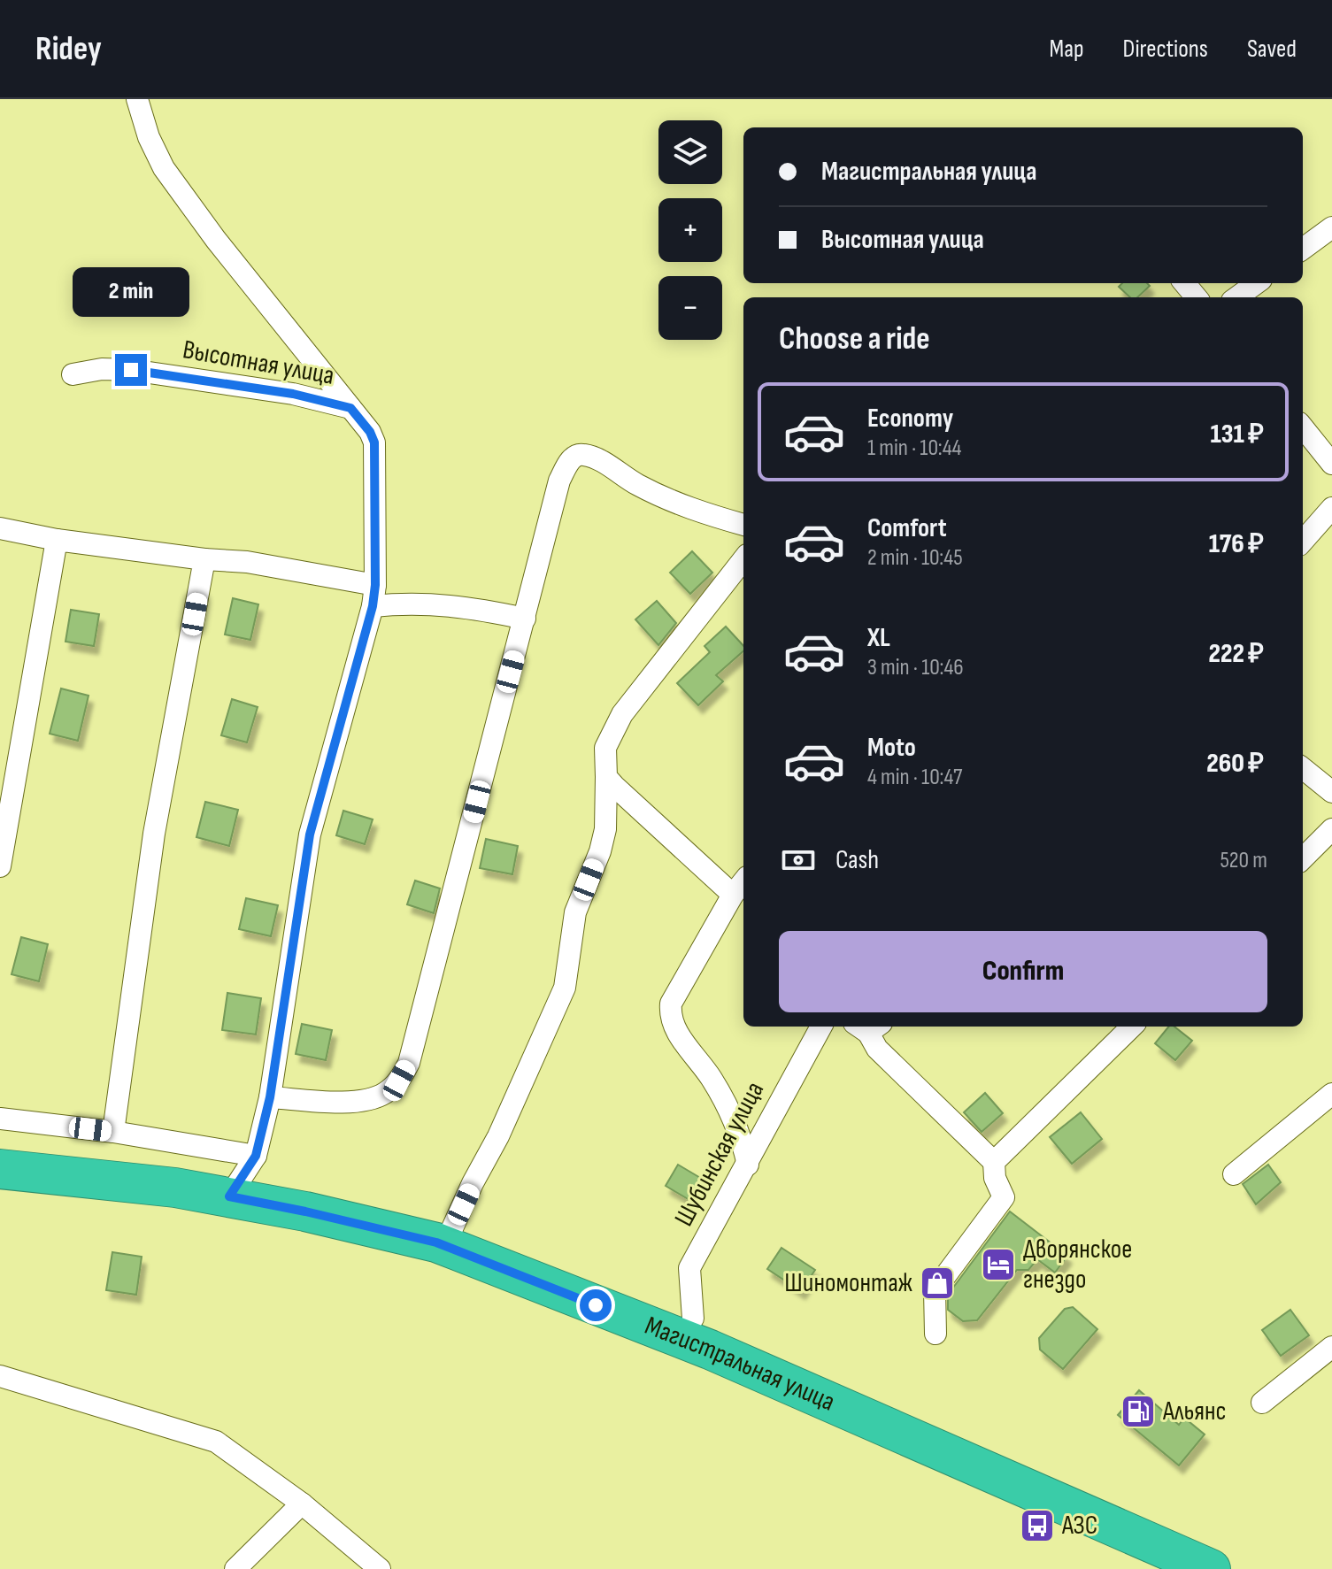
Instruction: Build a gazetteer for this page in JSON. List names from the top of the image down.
{
  "streets": {
    "highway": ["Магистральная улица"],
    "street": ["Высотная улица", "Шубинская улица"]
  },
  "places": {
    "hotel": ["Дворянское гнездо"],
    "shop": ["Шиномонтаж"],
    "fuel station": ["Альянс"],
    "bus stop": ["АЗС"]
  },
  "page": {
    "header": "Ridey",
    "nav": ["Map", "Directions", "Saved"],
    "map_buttons": ["+", "−"],
    "banner": ["Магистральная улица", "Высотная улица"],
    "bubble": "2 min",
    "heading": "Choose a ride",
    "list": [
      {
        "name": "Economy",
        "note": "1 min · 10:44",
        "value": "131 ₽"
      },
      {
        "name": "Comfort",
        "note": "2 min · 10:45",
        "value": "176 ₽"
      },
      {
        "name": "XL",
        "note": "3 min · 10:46",
        "value": "222 ₽"
      },
      {
        "name": "Moto",
        "note": "4 min · 10:47",
        "value": "260 ₽"
      }
    ],
    "pay": ["Cash", "520 m"],
    "buttons": "Confirm"
  }
}
